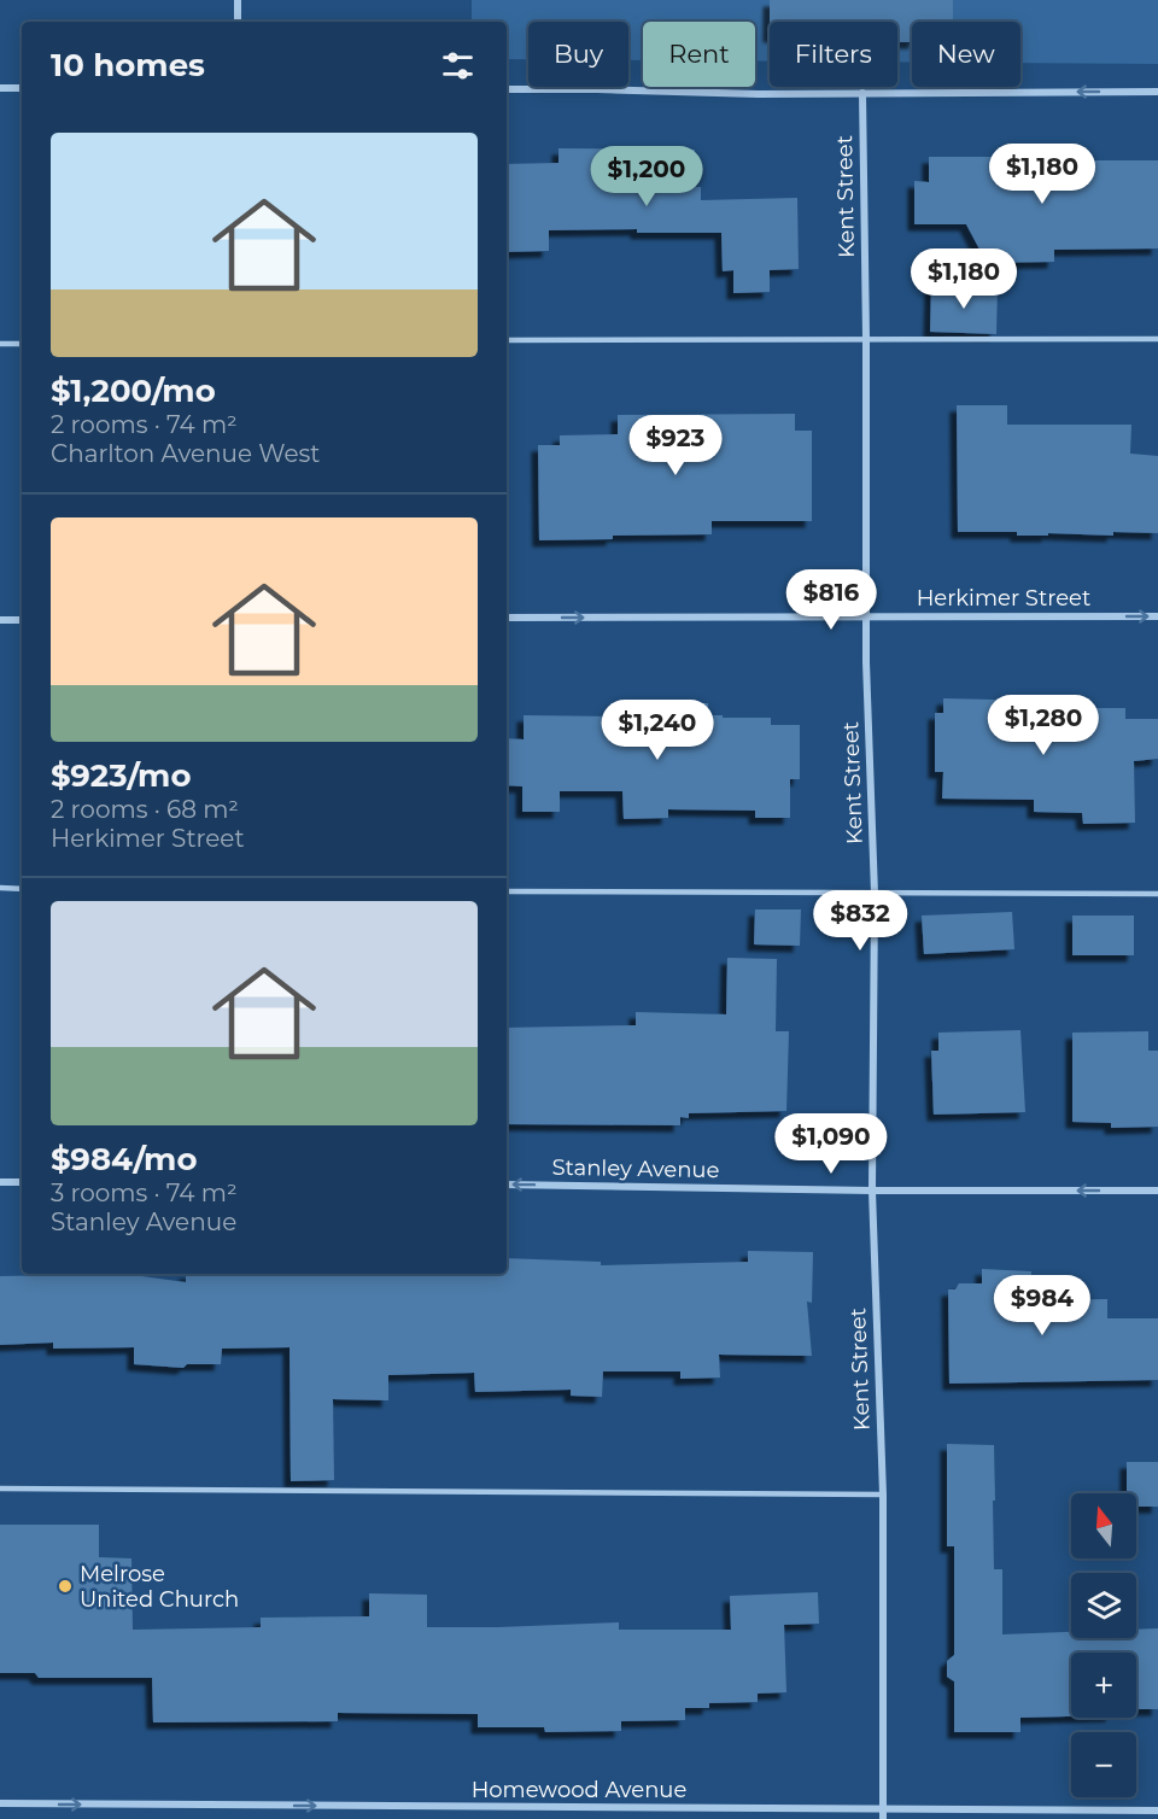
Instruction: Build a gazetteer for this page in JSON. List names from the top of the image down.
{
  "streets": {
    "street": [
      "Kent Street",
      "Herkimer Street",
      "Stanley Avenue",
      "Homewood Avenue"
    ]
  },
  "crossings": [
    ["Kent Street", "Herkimer Street"],
    ["Kent Street", "Stanley Avenue"],
    ["Kent Street", "Homewood Avenue"]
  ],
  "one_way": ["Herkimer Street", "Stanley Avenue", "Homewood Avenue"],
  "places": ["Melrose United Church"],
  "north": "top",
  "page": {
    "chip": [
      "Buy",
      "Rent",
      "Filters",
      "New"
    ],
    "heading": "10 homes",
    "list": [
      {
        "name": "$1,200/mo",
        "note": "2 rooms · 74 m² · Charlton Avenue West"
      },
      {
        "name": "$923/mo",
        "note": "2 rooms · 68 m² · Herkimer Street"
      },
      {
        "name": "$984/mo",
        "note": "3 rooms · 74 m² · Stanley Avenue"
      }
    ],
    "price": [
      "$1,180",
      "$1,200",
      "$1,180",
      "$923",
      "$816",
      "$1,280",
      "$1,240",
      "$832",
      "$1,090",
      "$984"
    ],
    "map_buttons": ["+", "−"]
  }
}
